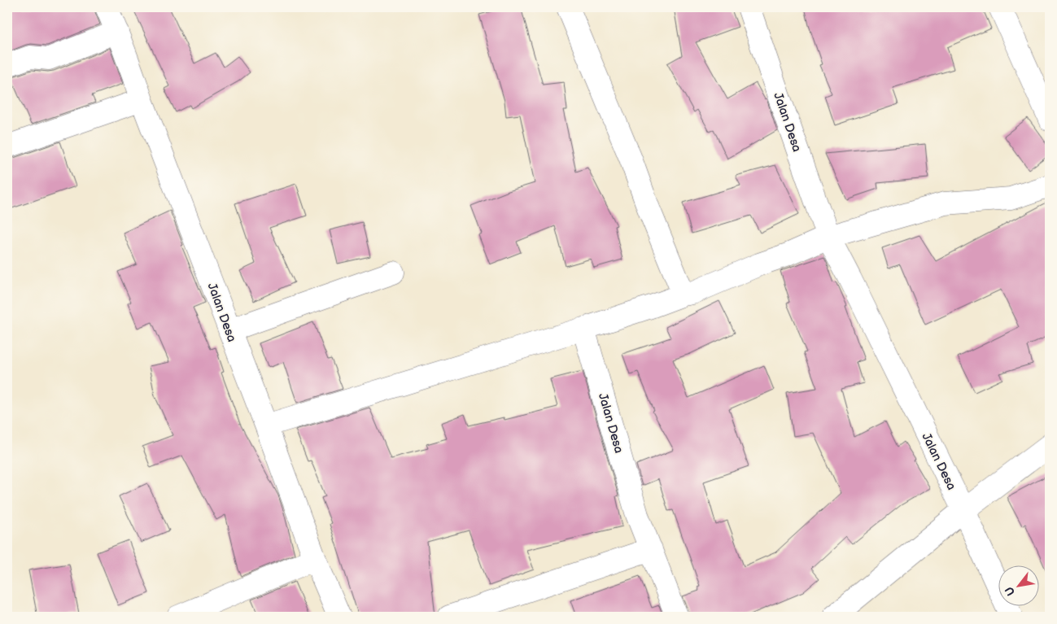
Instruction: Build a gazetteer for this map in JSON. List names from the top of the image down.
{
  "streets": {
    "street": ["Jalan Desa"]
  },
  "north": "bottom left"
}
